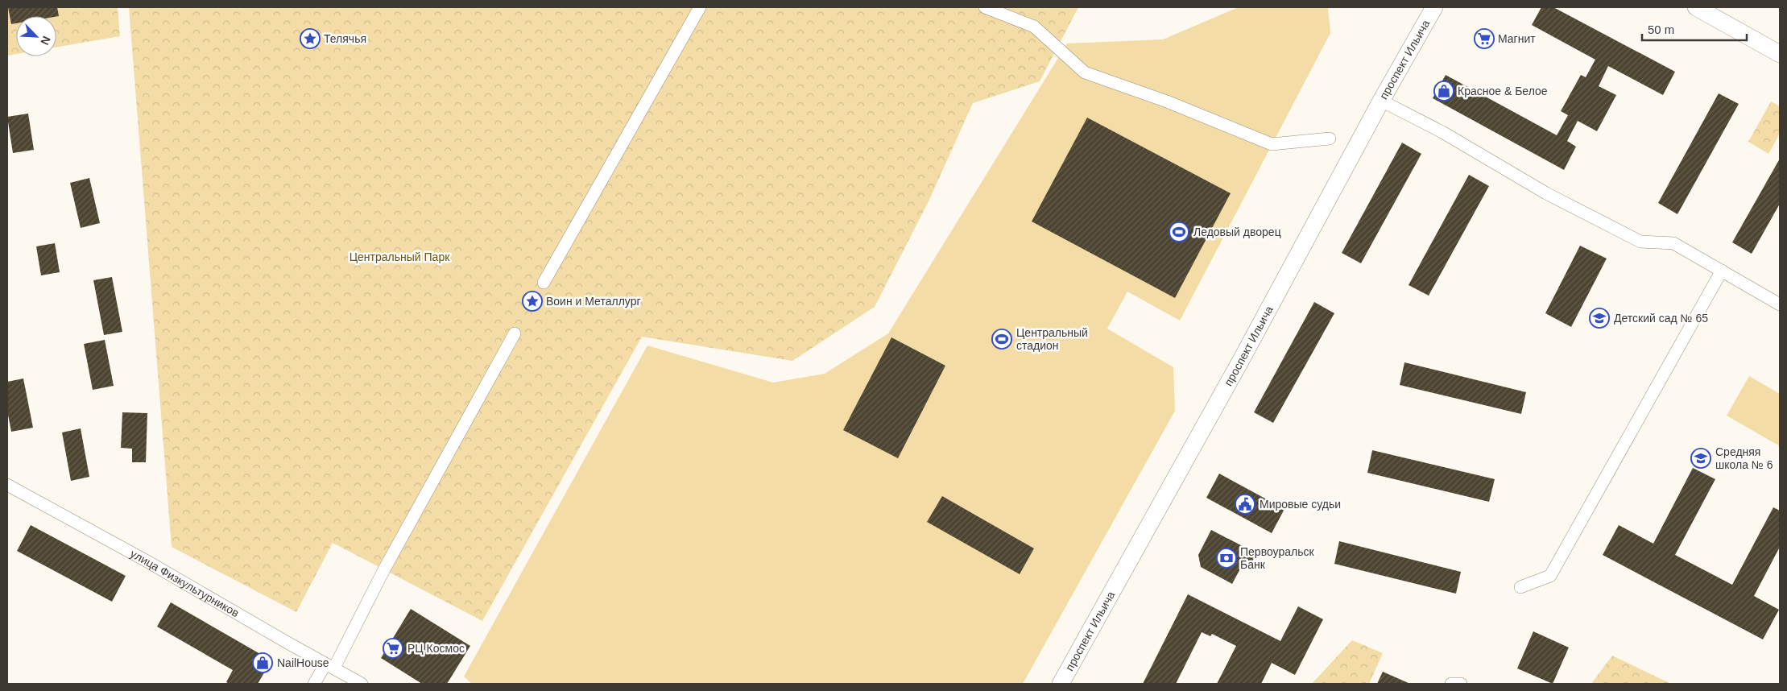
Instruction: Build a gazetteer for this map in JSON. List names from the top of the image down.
{
  "streets": {
    "main road": ["проспект Ильича"],
    "street": ["улица Физкультурников"]
  },
  "parks": ["Центральный Парк"],
  "places": {
    "place": ["Телячья", "Воин и Металлург"],
    "supermarket": ["Магнит", "РЦ Космос"],
    "shop": ["Красное & Белое", "NailHouse"],
    "sports": ["Ледовый дворец", "Центральный стадион"],
    "school or university": ["Детский сад № 65", "Средняя школа № 6"],
    "public building": ["Мировые судьи"],
    "bank": ["Первоуральск Банк"]
  },
  "scale_bar": "50 m",
  "north": "bottom right"
}
